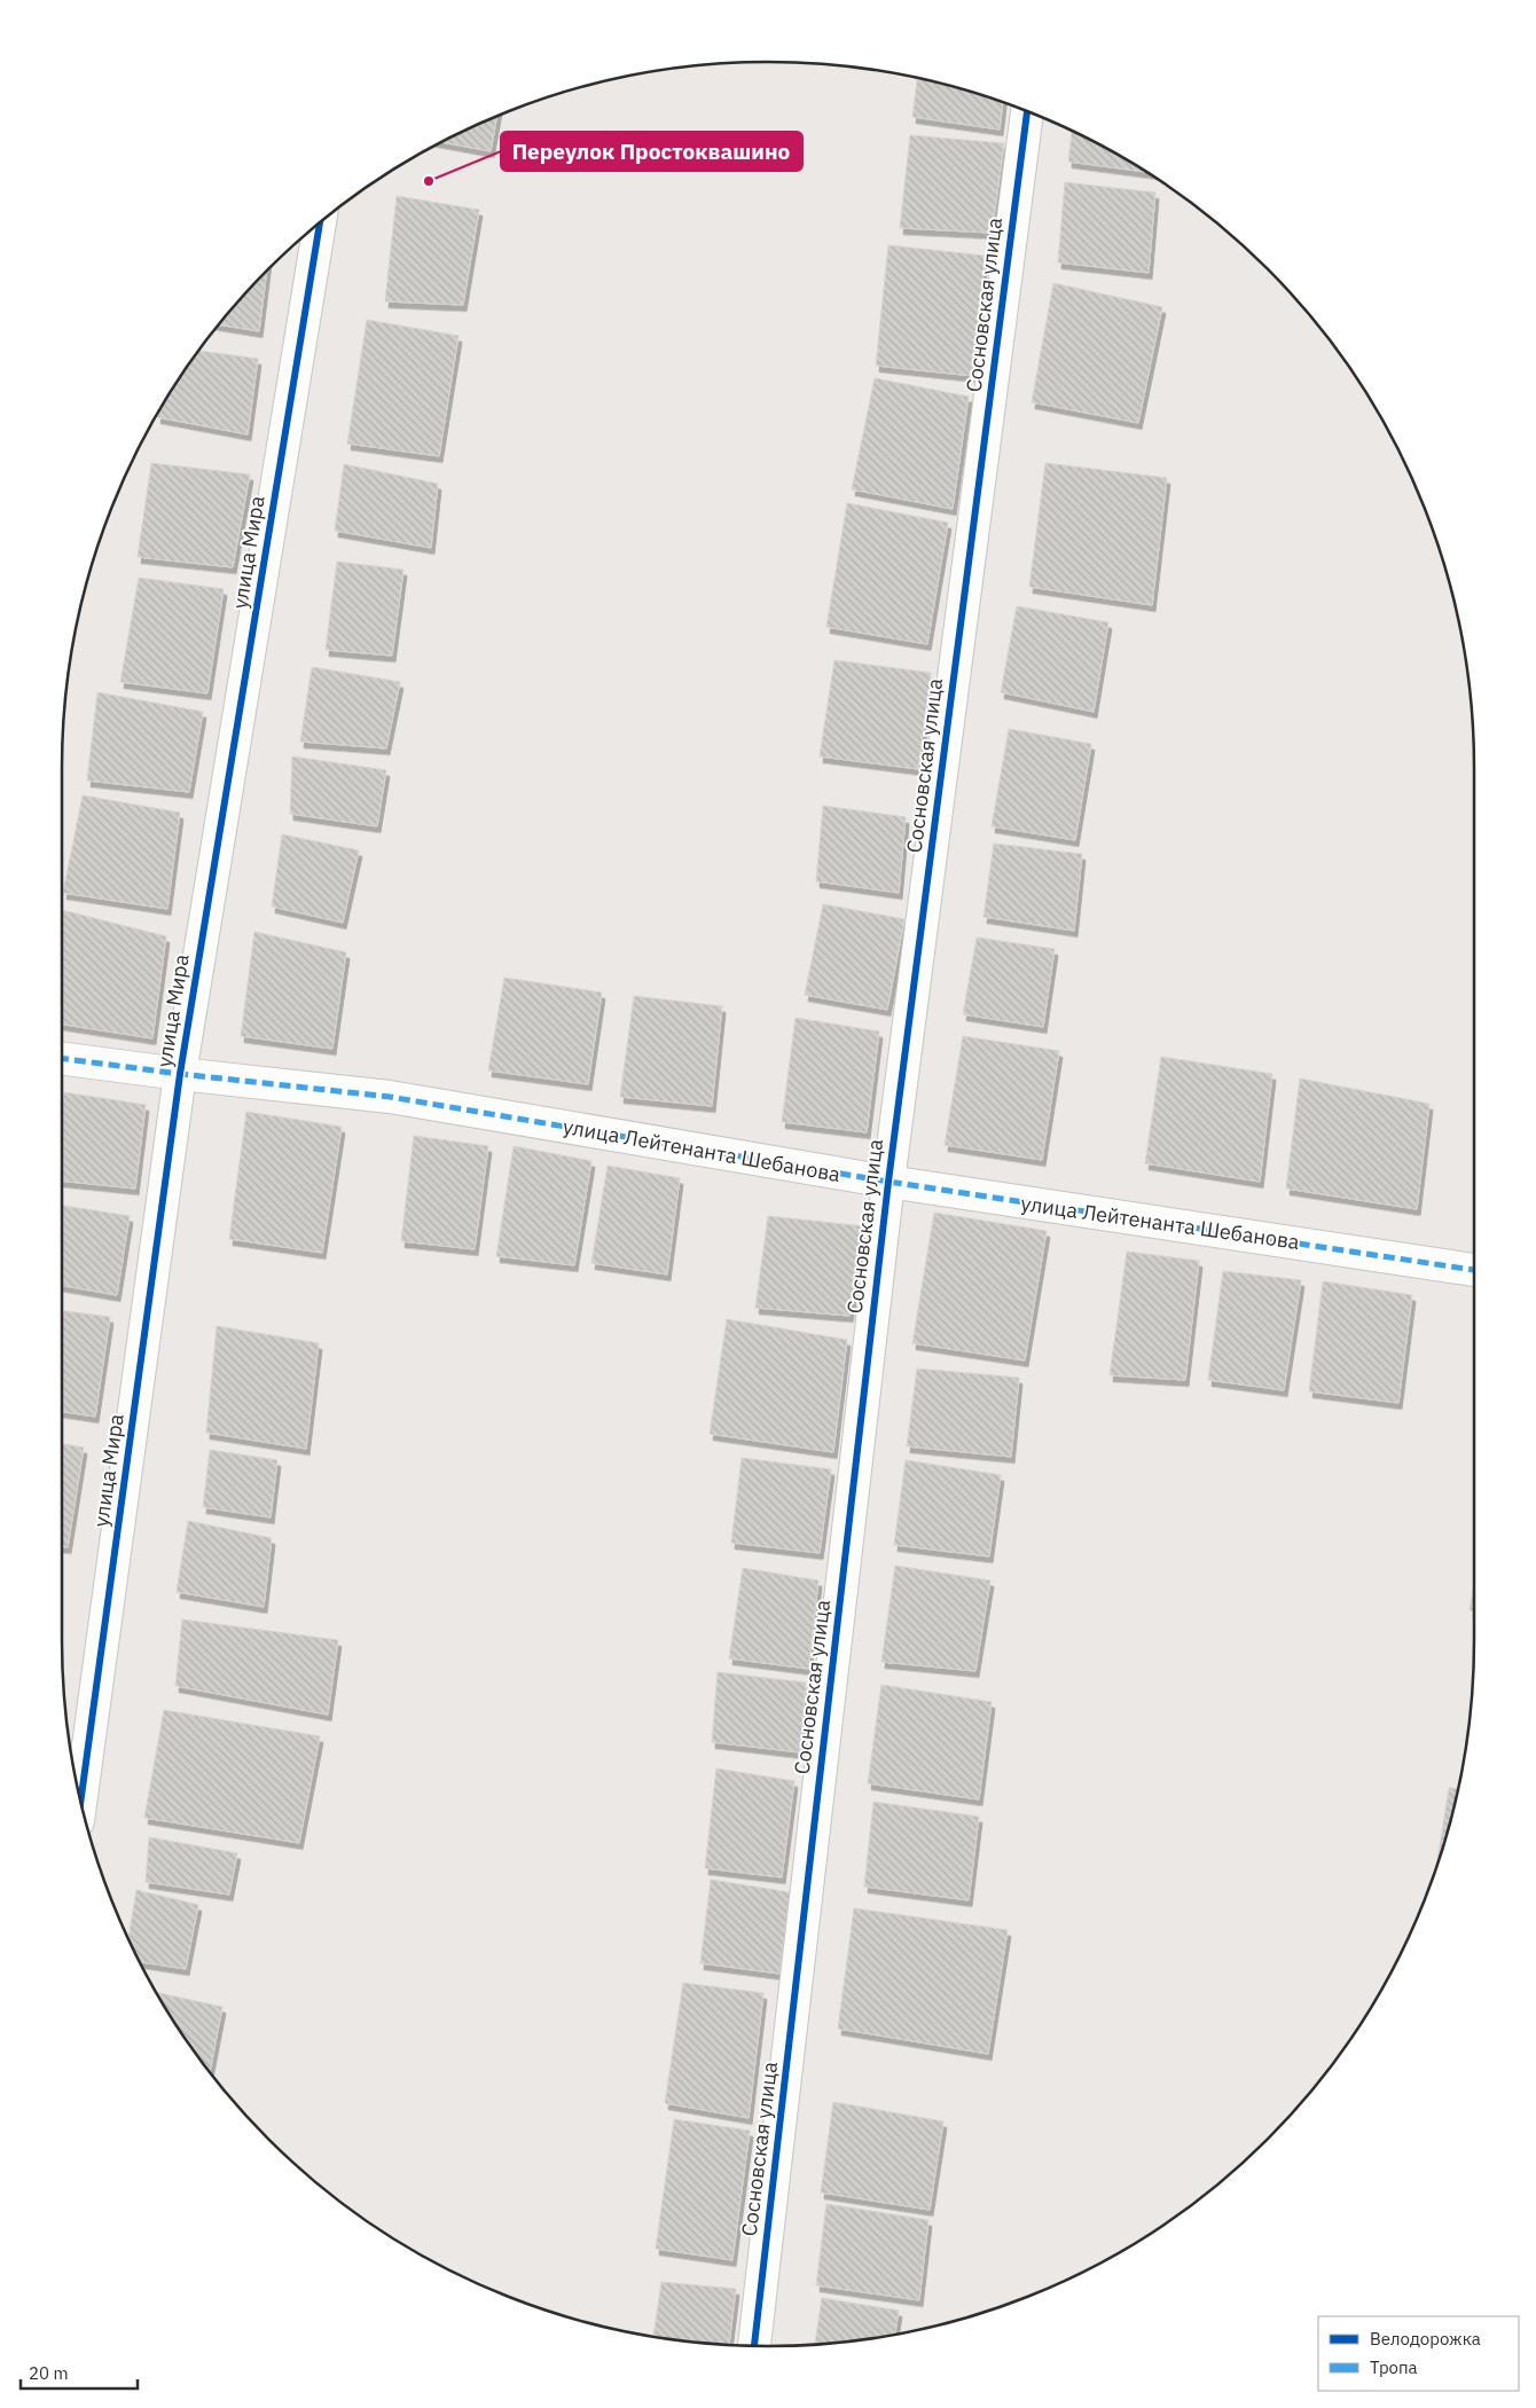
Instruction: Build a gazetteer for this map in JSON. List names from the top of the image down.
{
  "streets": {
    "street": ["Сосновская улица", "улица Мира", "улица Лейтенанта Шебанова"]
  },
  "crossings": [
    ["Сосновская улица", "улица Лейтенанта Шебанова"],
    ["улица Мира", "улица Лейтенанта Шебанова"]
  ],
  "places": ["Переулок Простоквашино"],
  "legend": ["Велодорожка", "Тропа"],
  "scale_bar": "20 m"
}
